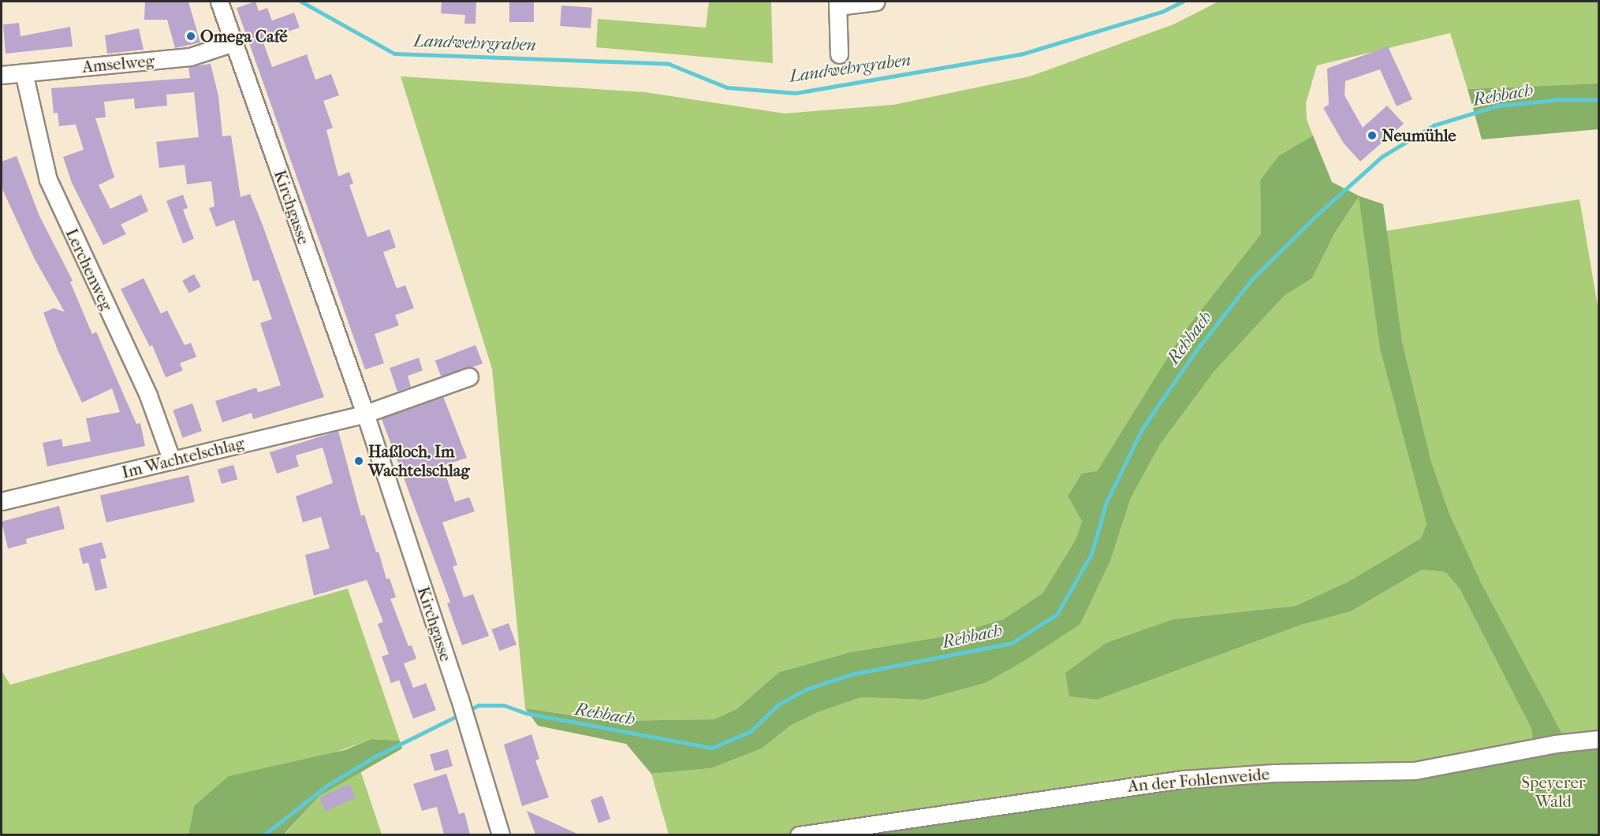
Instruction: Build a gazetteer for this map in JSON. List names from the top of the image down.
{
  "streets": {
    "street": [
      "Amselweg",
      "Kirchgasse",
      "Lerchenweg",
      "Im Wachtelschlag",
      "An der Fohlenweide"
    ]
  },
  "crossings": [
    ["Amselweg", "Kirchgasse"],
    ["Amselweg", "Lerchenweg"],
    ["Kirchgasse", "Im Wachtelschlag"],
    ["Lerchenweg", "Im Wachtelschlag"]
  ],
  "water": ["Landwehrgraben", "Rehbach"],
  "parks": ["Speyerer Wald"],
  "places": ["Omega Café", "Neumühle", "Haßloch, Im Wachtelschlag"]
}
